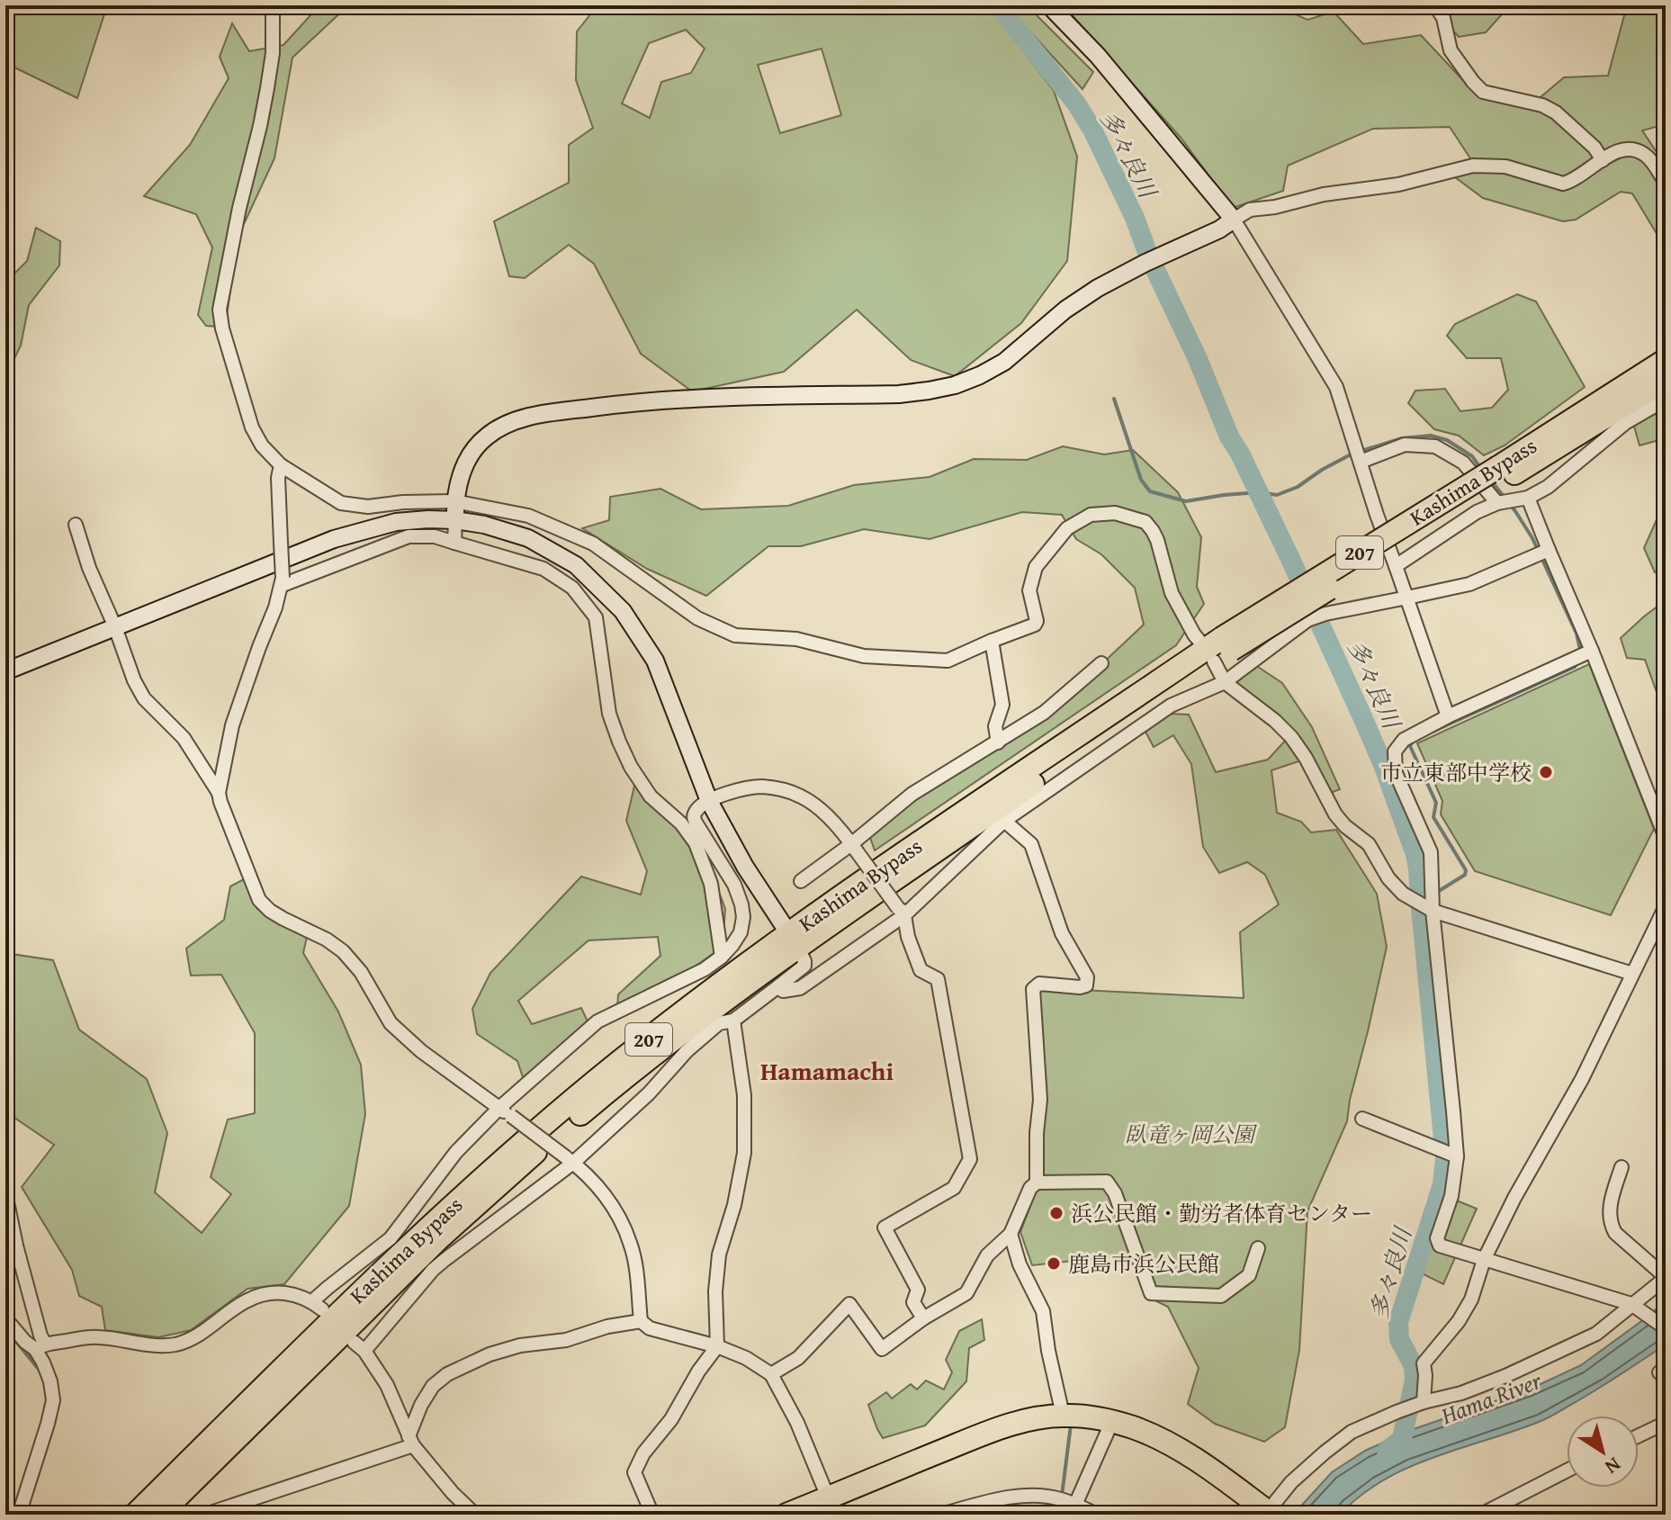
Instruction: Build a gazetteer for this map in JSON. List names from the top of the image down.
{
  "streets": {
    "highway": ["Kashima Bypass", "207"]
  },
  "districts": ["Hamamachi"],
  "water": ["多々良川", "Hama River"],
  "parks": ["臥竜ヶ岡公園"],
  "places": ["市立東部中学校", "浜公民館・勤労者体育センター", "鹿島市浜公民館"],
  "north": "bottom right"
}
